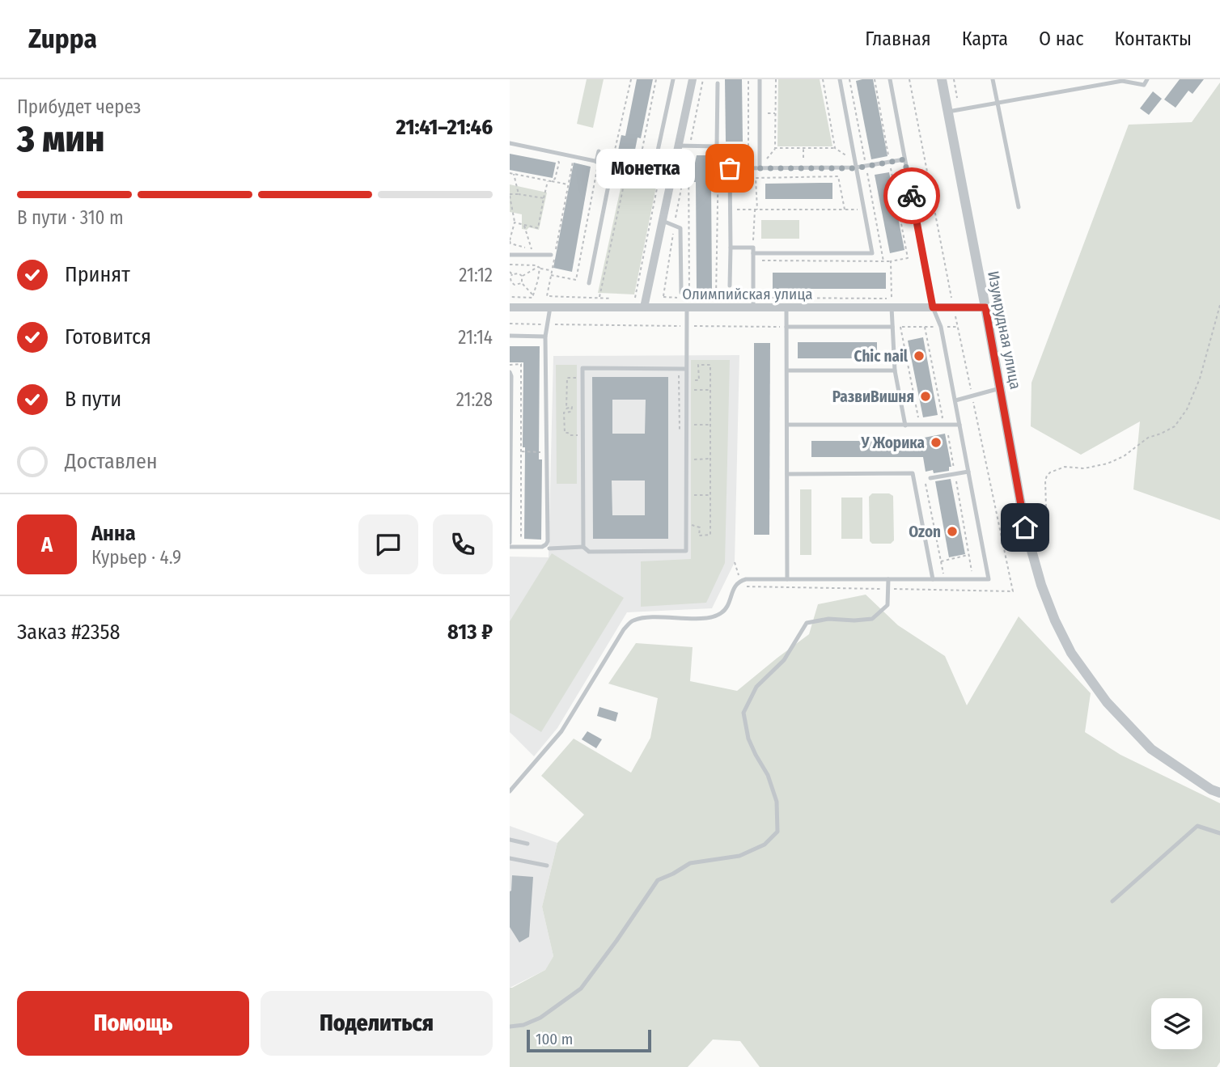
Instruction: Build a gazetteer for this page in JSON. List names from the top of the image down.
{
  "streets": {
    "street": ["Олимпийская улица", "Изумрудная улица"]
  },
  "crossings": [
    ["Олимпийская улица", "Изумрудная улица"]
  ],
  "places": [
    "Монетка",
    "Chic nail",
    "РазвиВишня",
    "У Жорика",
    "Ozon"
  ],
  "scale_bar": "100 m",
  "page": {
    "header": "Zuppa",
    "nav": [
      "Главная",
      "Карта",
      "О нас",
      "Контакты"
    ],
    "heading": ["3 мин", "Прибудет через", "21:41–21:46"],
    "panel": [
      "Анна",
      "Курьер · 4.9",
      "Заказ #2358",
      "813 ₽"
    ],
    "bubble": "Монетка",
    "bar": "В пути · 310 m",
    "list": [
      ["Принят", "21:12"],
      ["Готовится", "21:14"],
      ["В пути", "21:28"],
      "Доставлен"
    ],
    "round": "А",
    "buttons": ["Помощь", "Поделиться"],
    "scale": "100 m"
  }
}
